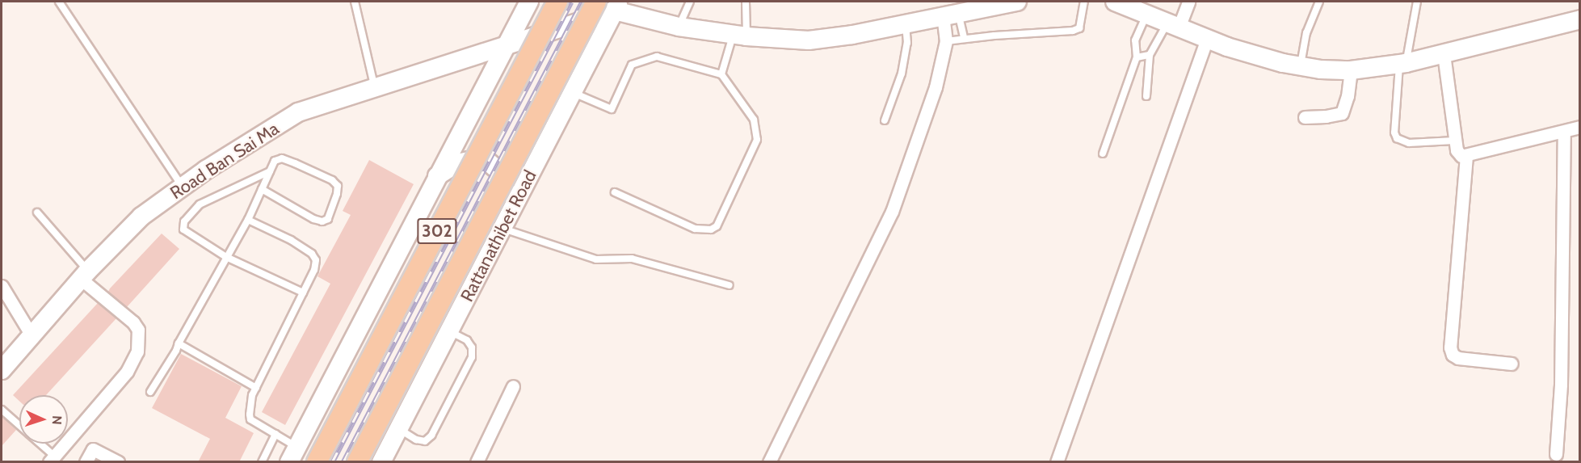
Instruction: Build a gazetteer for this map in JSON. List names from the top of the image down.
{
  "streets": {
    "main road": ["302", "Rattanathibet Road"],
    "street": ["Road Ban Sai Ma"]
  },
  "crossings": [
    ["Road Ban Sai Ma", "302"]
  ],
  "north": "right"
}
